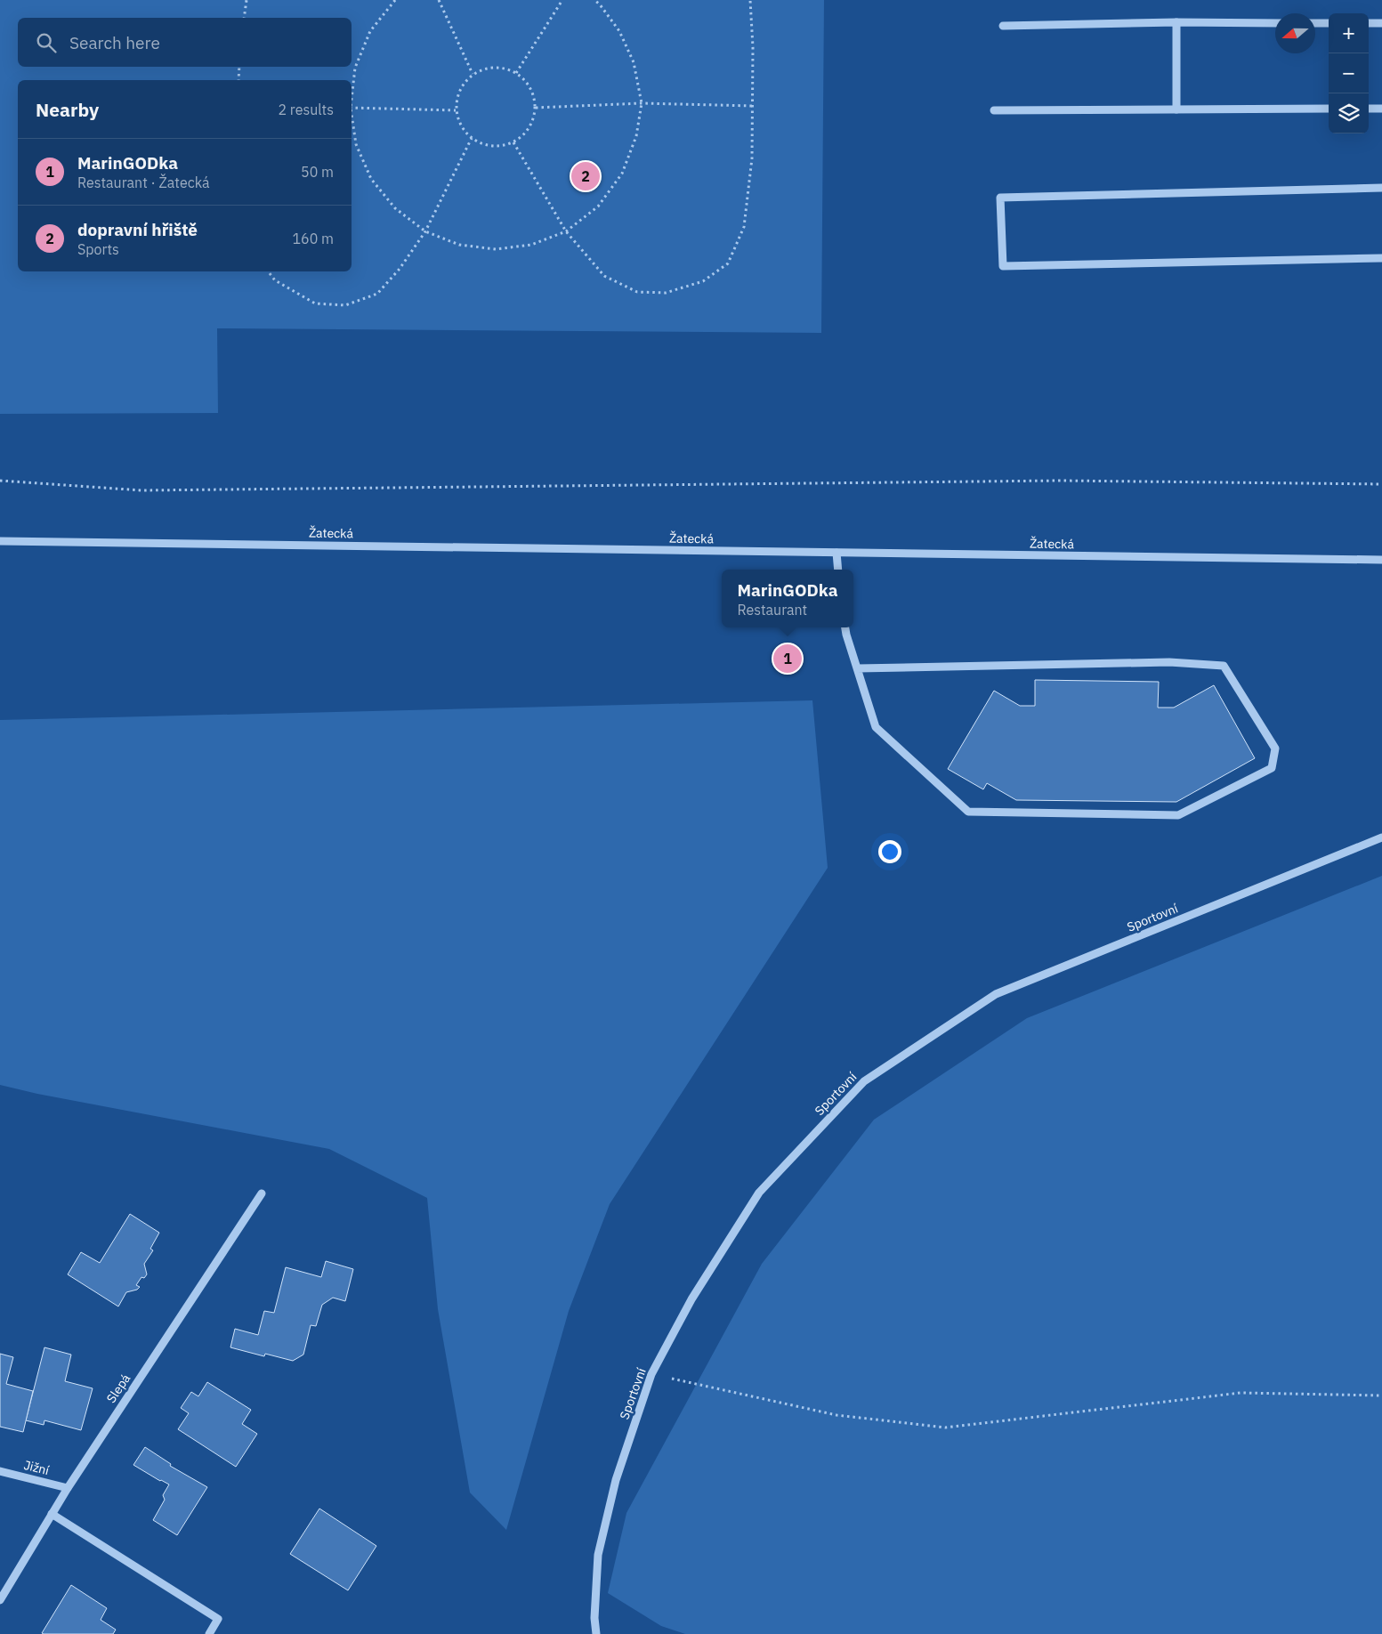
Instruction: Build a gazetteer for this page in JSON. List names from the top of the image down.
{
  "streets": {
    "street": [
      "Žatecká",
      "Sportovní",
      "Slepá",
      "Jižní"
    ]
  },
  "crossings": [
    ["Slepá", "Jižní"]
  ],
  "north": "left",
  "page": {
    "map_buttons": ["+", "−"],
    "search": "Search here",
    "heading": ["Nearby", "2 results"],
    "list": [
      {
        "mark": "1",
        "name": "MarinGODka",
        "note": "Restaurant · Žatecká",
        "value": "50 m"
      },
      {
        "mark": "2",
        "name": "dopravní hřiště",
        "note": "Sports",
        "value": "160 m"
      }
    ],
    "pins": ["2", "1"],
    "popup": ["MarinGODka", "Restaurant"]
  }
}
